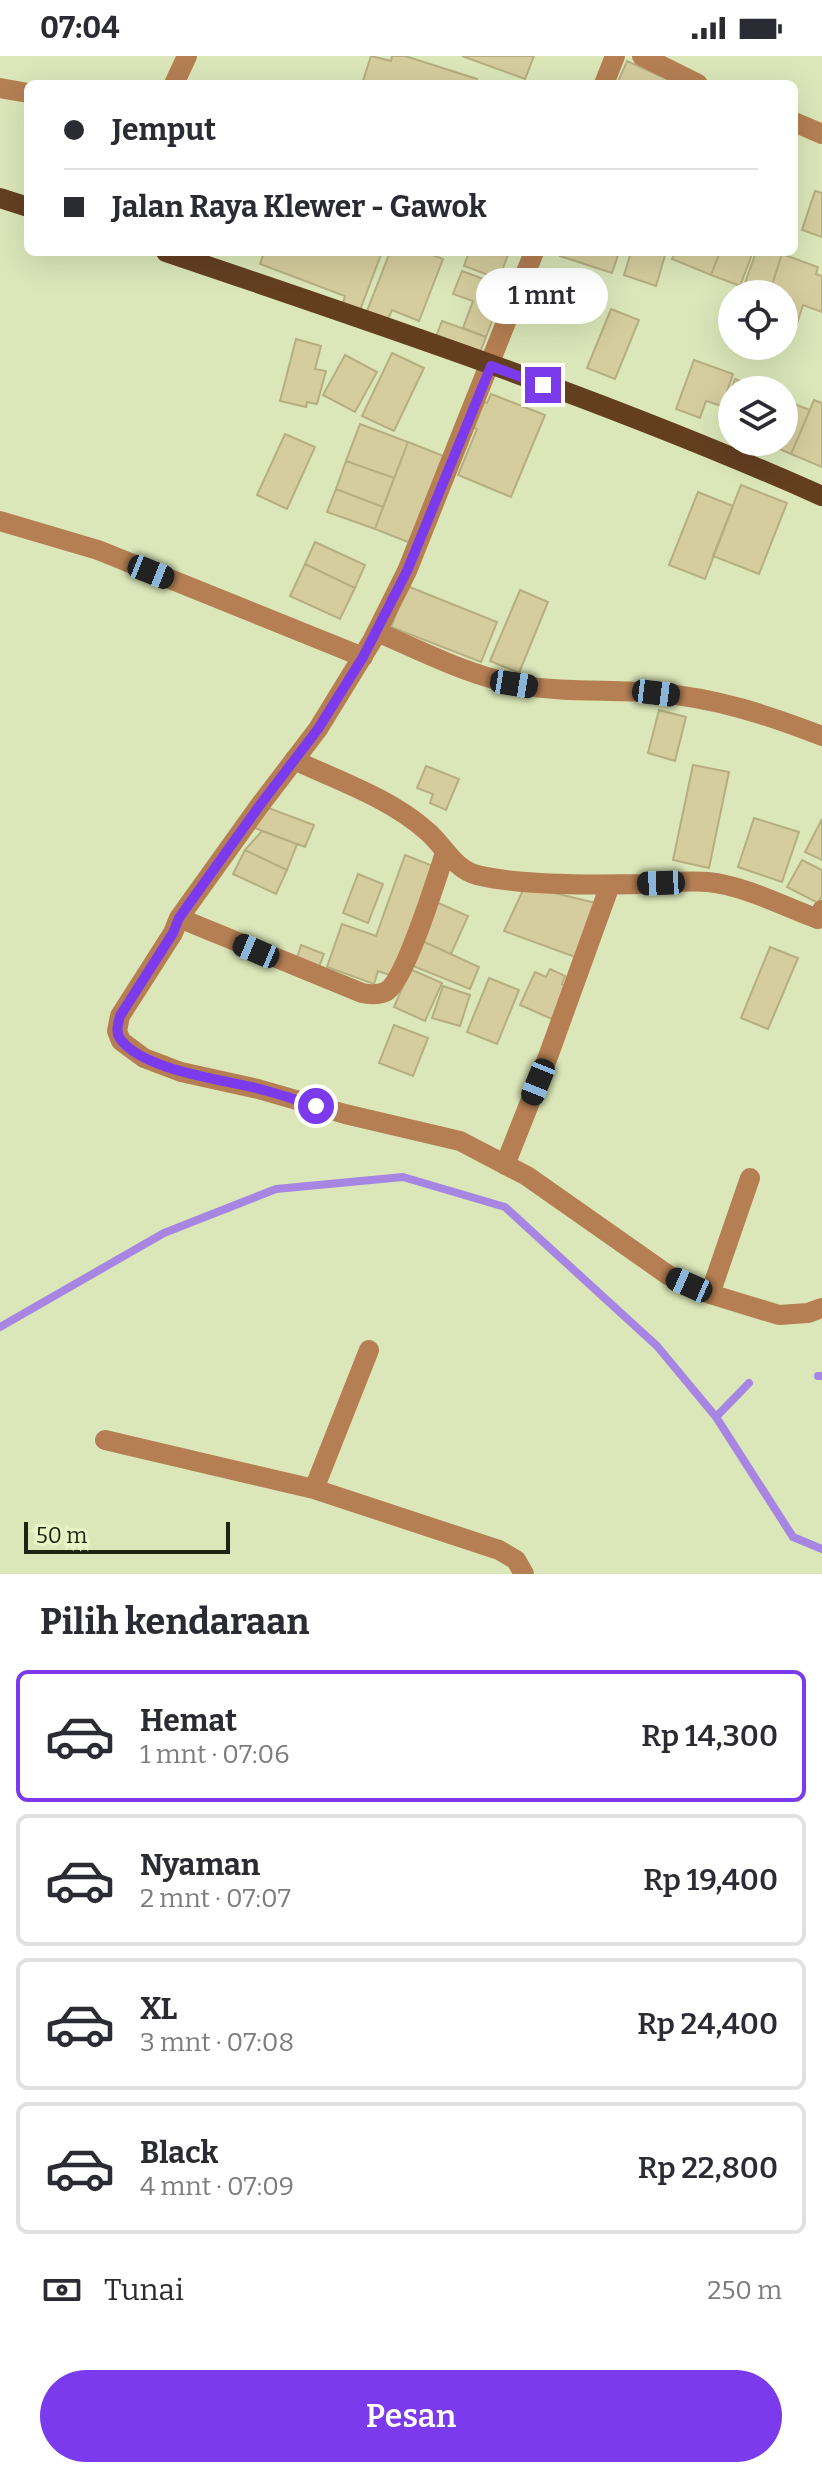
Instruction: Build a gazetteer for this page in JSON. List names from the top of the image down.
{
  "scale_bar": "50 m",
  "page": {
    "status": "07:04",
    "banner": ["Jemput", "Jalan Raya Klewer - Gawok"],
    "bubble": "1 mnt",
    "scale": "50 m",
    "heading": "Pilih kendaraan",
    "list": [
      {
        "name": "Hemat",
        "note": "1 mnt · 07:06",
        "value": "Rp 14,300"
      },
      {
        "name": "Nyaman",
        "note": "2 mnt · 07:07",
        "value": "Rp 19,400"
      },
      {
        "name": "XL",
        "note": "3 mnt · 07:08",
        "value": "Rp 24,400"
      },
      {
        "name": "Black",
        "note": "4 mnt · 07:09",
        "value": "Rp 22,800"
      }
    ],
    "pay": ["Tunai", "250 m"],
    "buttons": "Pesan"
  }
}
